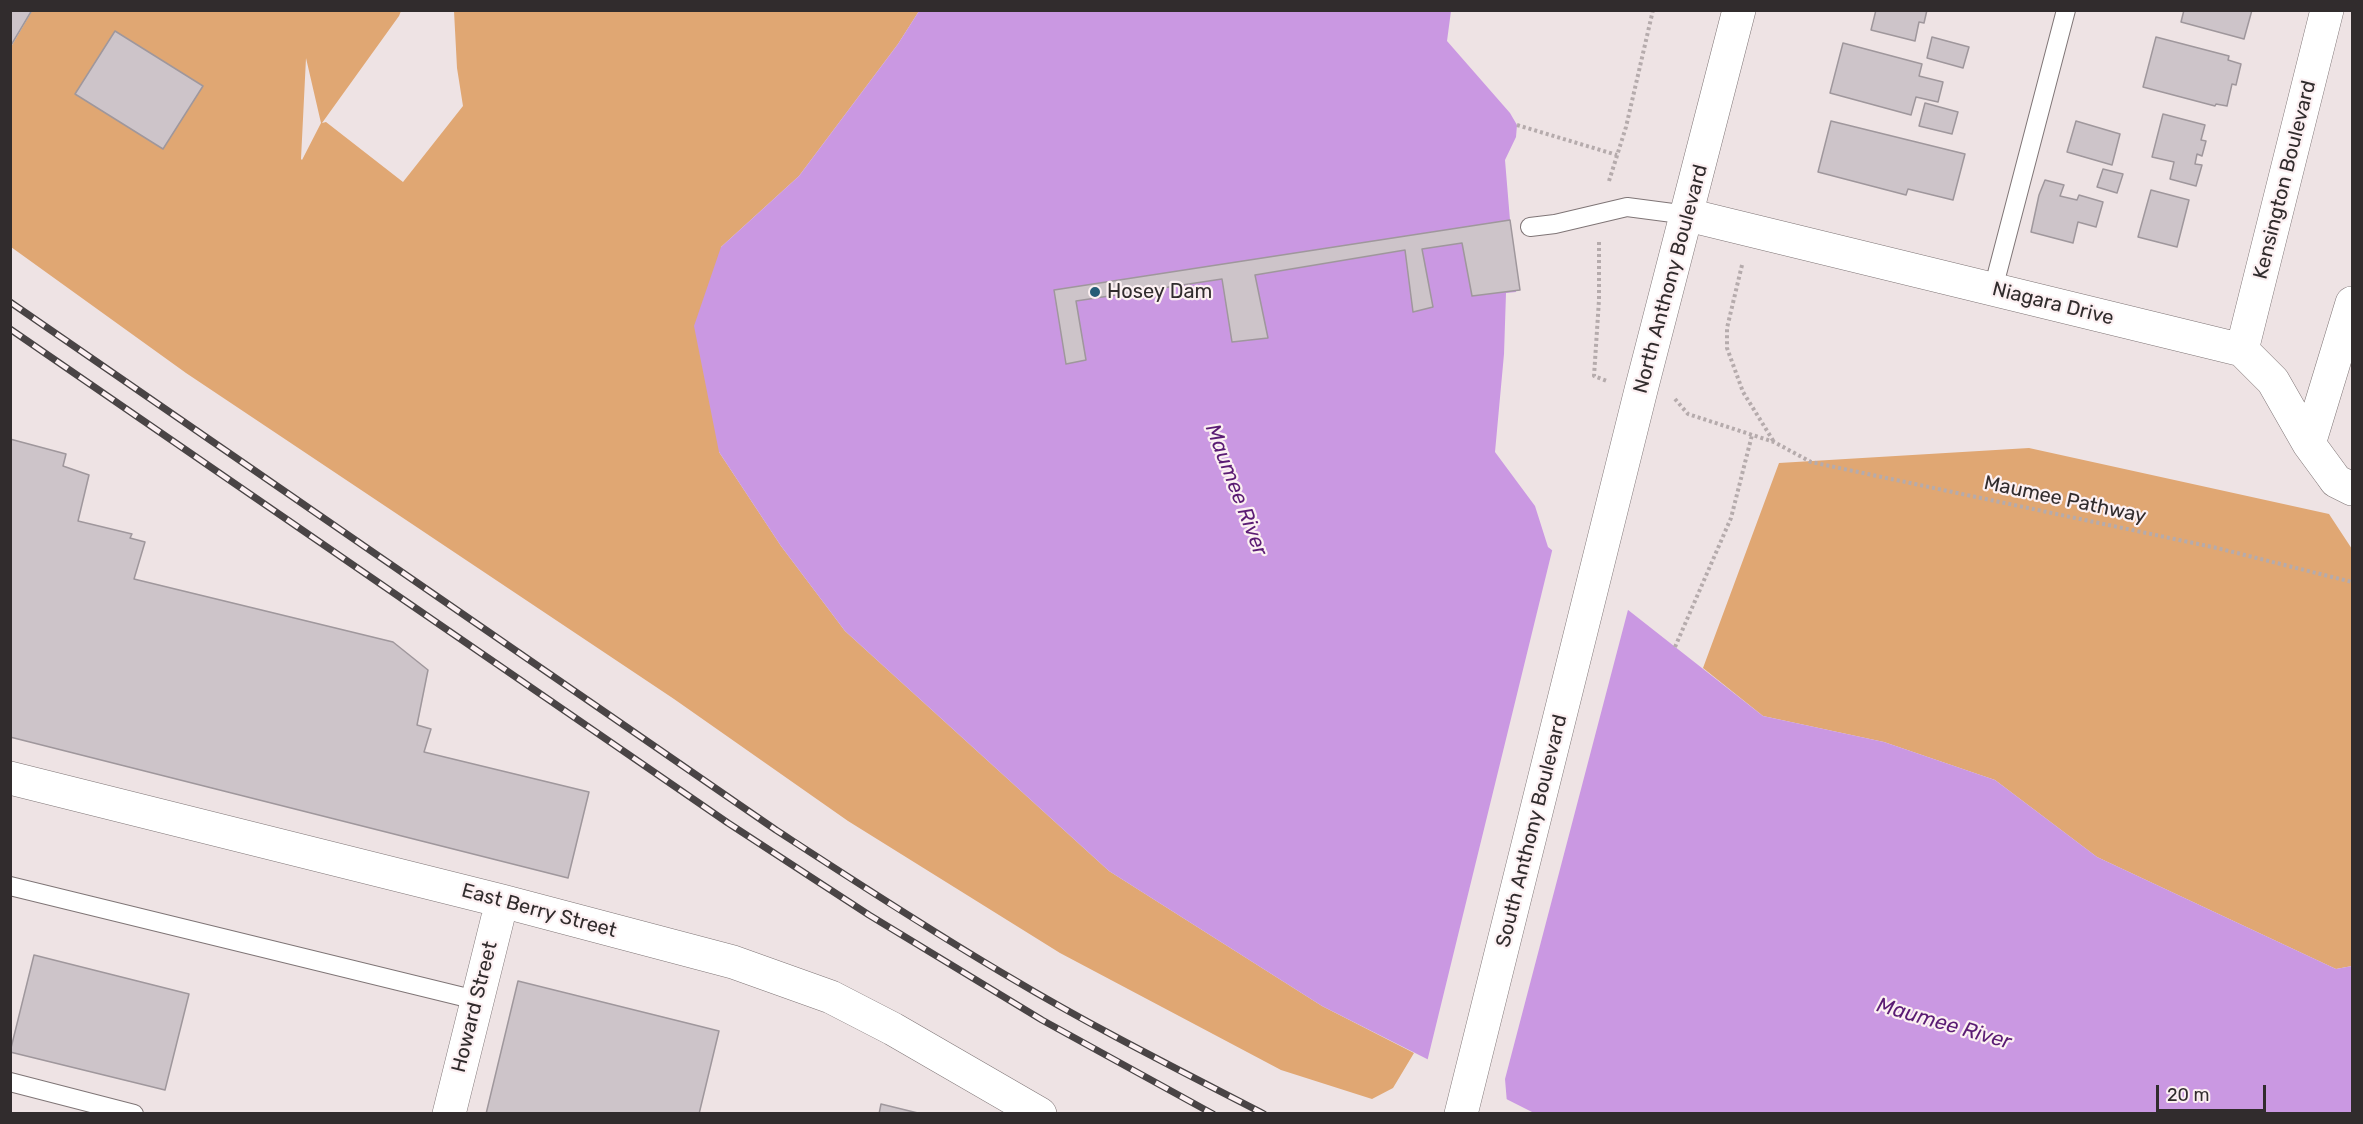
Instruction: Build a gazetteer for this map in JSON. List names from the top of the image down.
{
  "streets": {
    "street": [
      "Kensington Boulevard",
      "North Anthony Boulevard",
      "Niagara Drive",
      "South Anthony Boulevard",
      "East Berry Street",
      "Howard Street"
    ],
    "path": ["Maumee Pathway"]
  },
  "crossings": [
    ["Kensington Boulevard", "Niagara Drive"],
    ["North Anthony Boulevard", "Niagara Drive"],
    ["North Anthony Boulevard", "South Anthony Boulevard"],
    ["East Berry Street", "Howard Street"]
  ],
  "water": ["Maumee River"],
  "places": ["Hosey Dam"],
  "scale_bar": "20 m"
}
